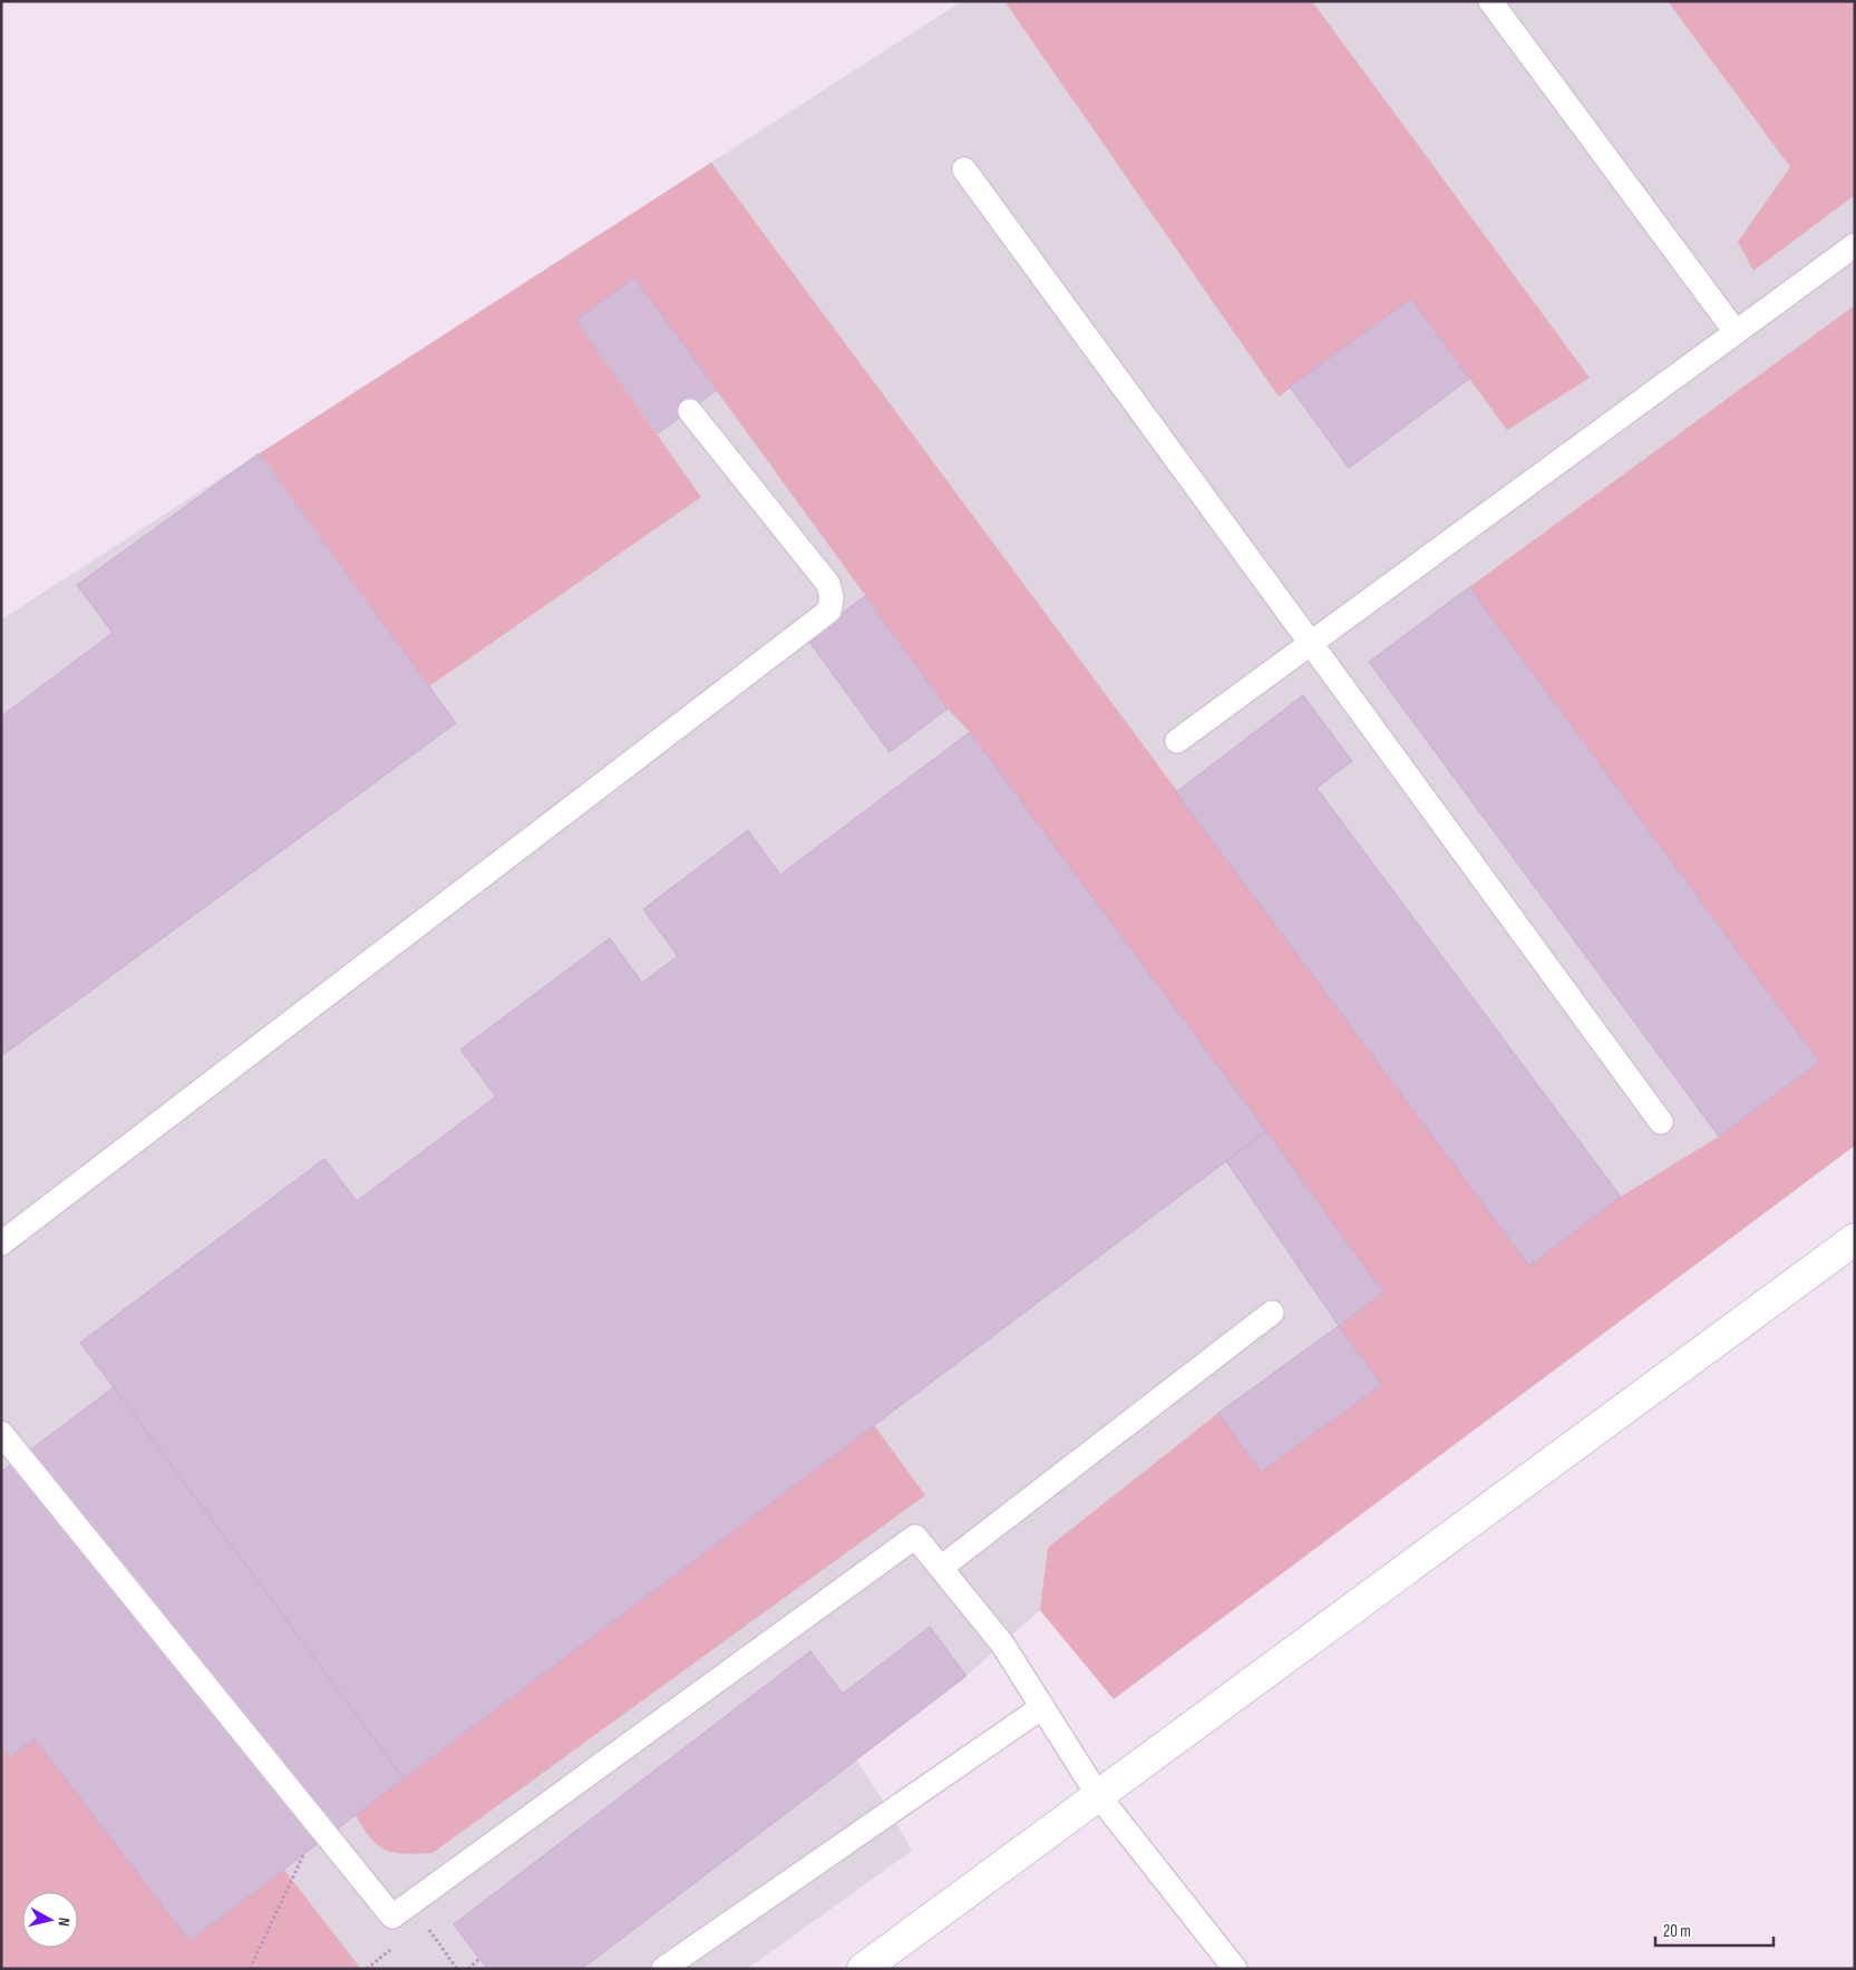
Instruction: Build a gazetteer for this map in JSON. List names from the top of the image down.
{
  "scale_bar": "20 m",
  "north": "right"
}
